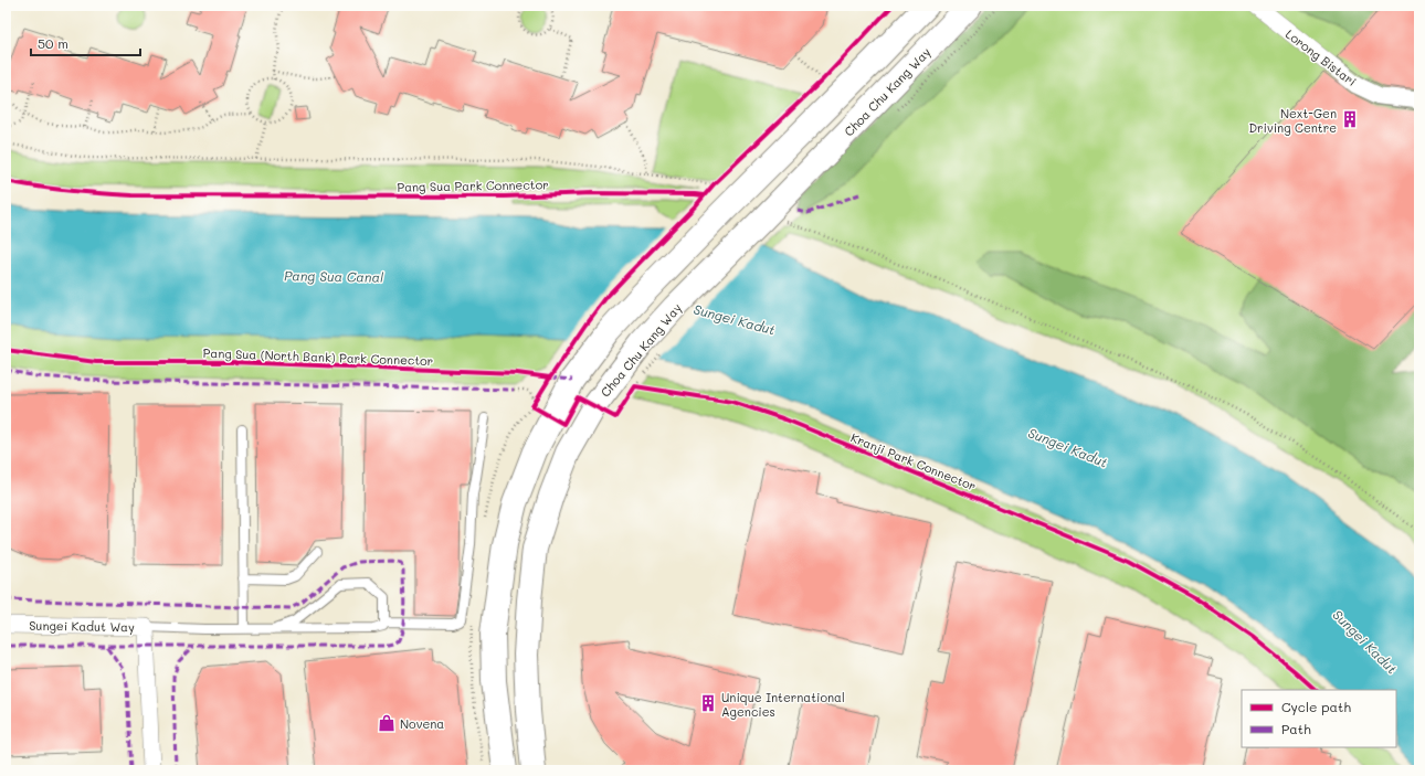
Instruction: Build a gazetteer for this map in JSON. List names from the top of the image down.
{
  "streets": {
    "main road": ["Choa Chu Kang Way"],
    "street": ["Lorong Bistari", "Sungei Kadut Way"],
    "cycle path": ["Pang Sua Park Connector", "Pang Sua (North Bank) Park Connector", "Kranji Park Connector"]
  },
  "water": ["Pang Sua Canal", "Sungei Kadut"],
  "places": {
    "building": ["Next-Gen Driving Centre", "Unique International Agencies"],
    "shop": ["Novena"]
  },
  "legend": ["Cycle path", "Path"],
  "scale_bar": "50 m"
}
